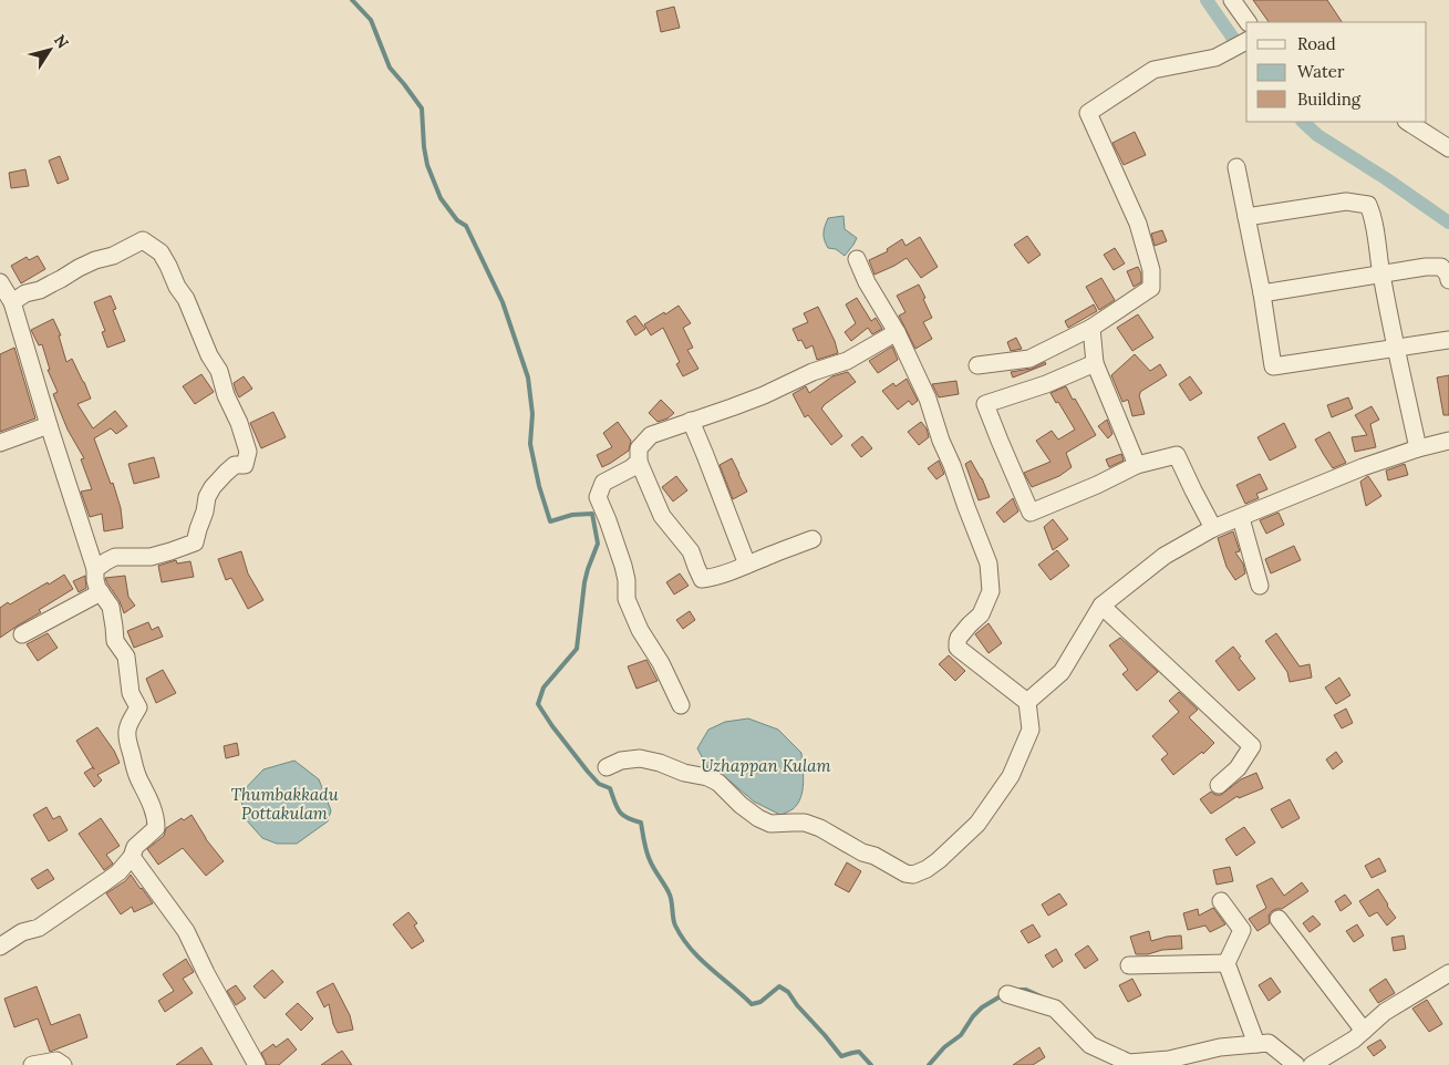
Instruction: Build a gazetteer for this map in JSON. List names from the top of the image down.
{
  "water": ["Uzhappan Kulam", "Thumbakkadu Pottakulam"],
  "legend": ["Road", "Water", "Building"],
  "north": "top right"
}
